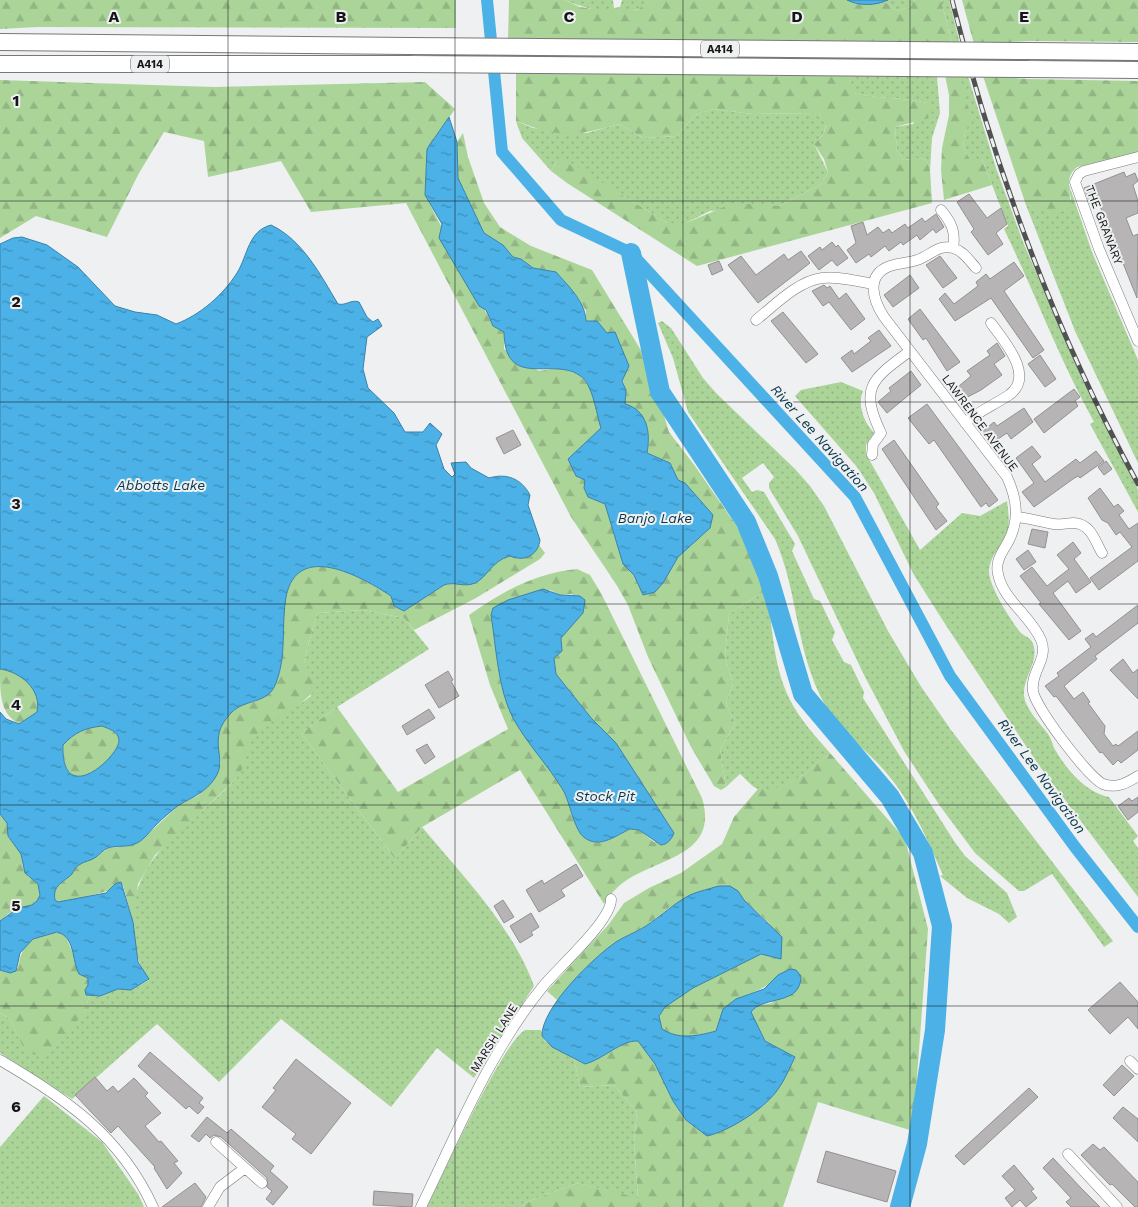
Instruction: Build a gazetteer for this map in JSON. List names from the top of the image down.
{
  "streets": {
    "highway": ["A414"],
    "street": ["THE GRANARY", "LAWRENCE AVENUE", "MARSH LANE"]
  },
  "water": [
    "River Lee Navigation",
    "Abbotts Lake",
    "Banjo Lake",
    "Stock Pit"
  ],
  "grid": {
    "columns": [
      "A",
      "B",
      "C",
      "D",
      "E"
    ],
    "rows": [
      "1",
      "2",
      "3",
      "4",
      "5",
      "6"
    ]
  }
}
